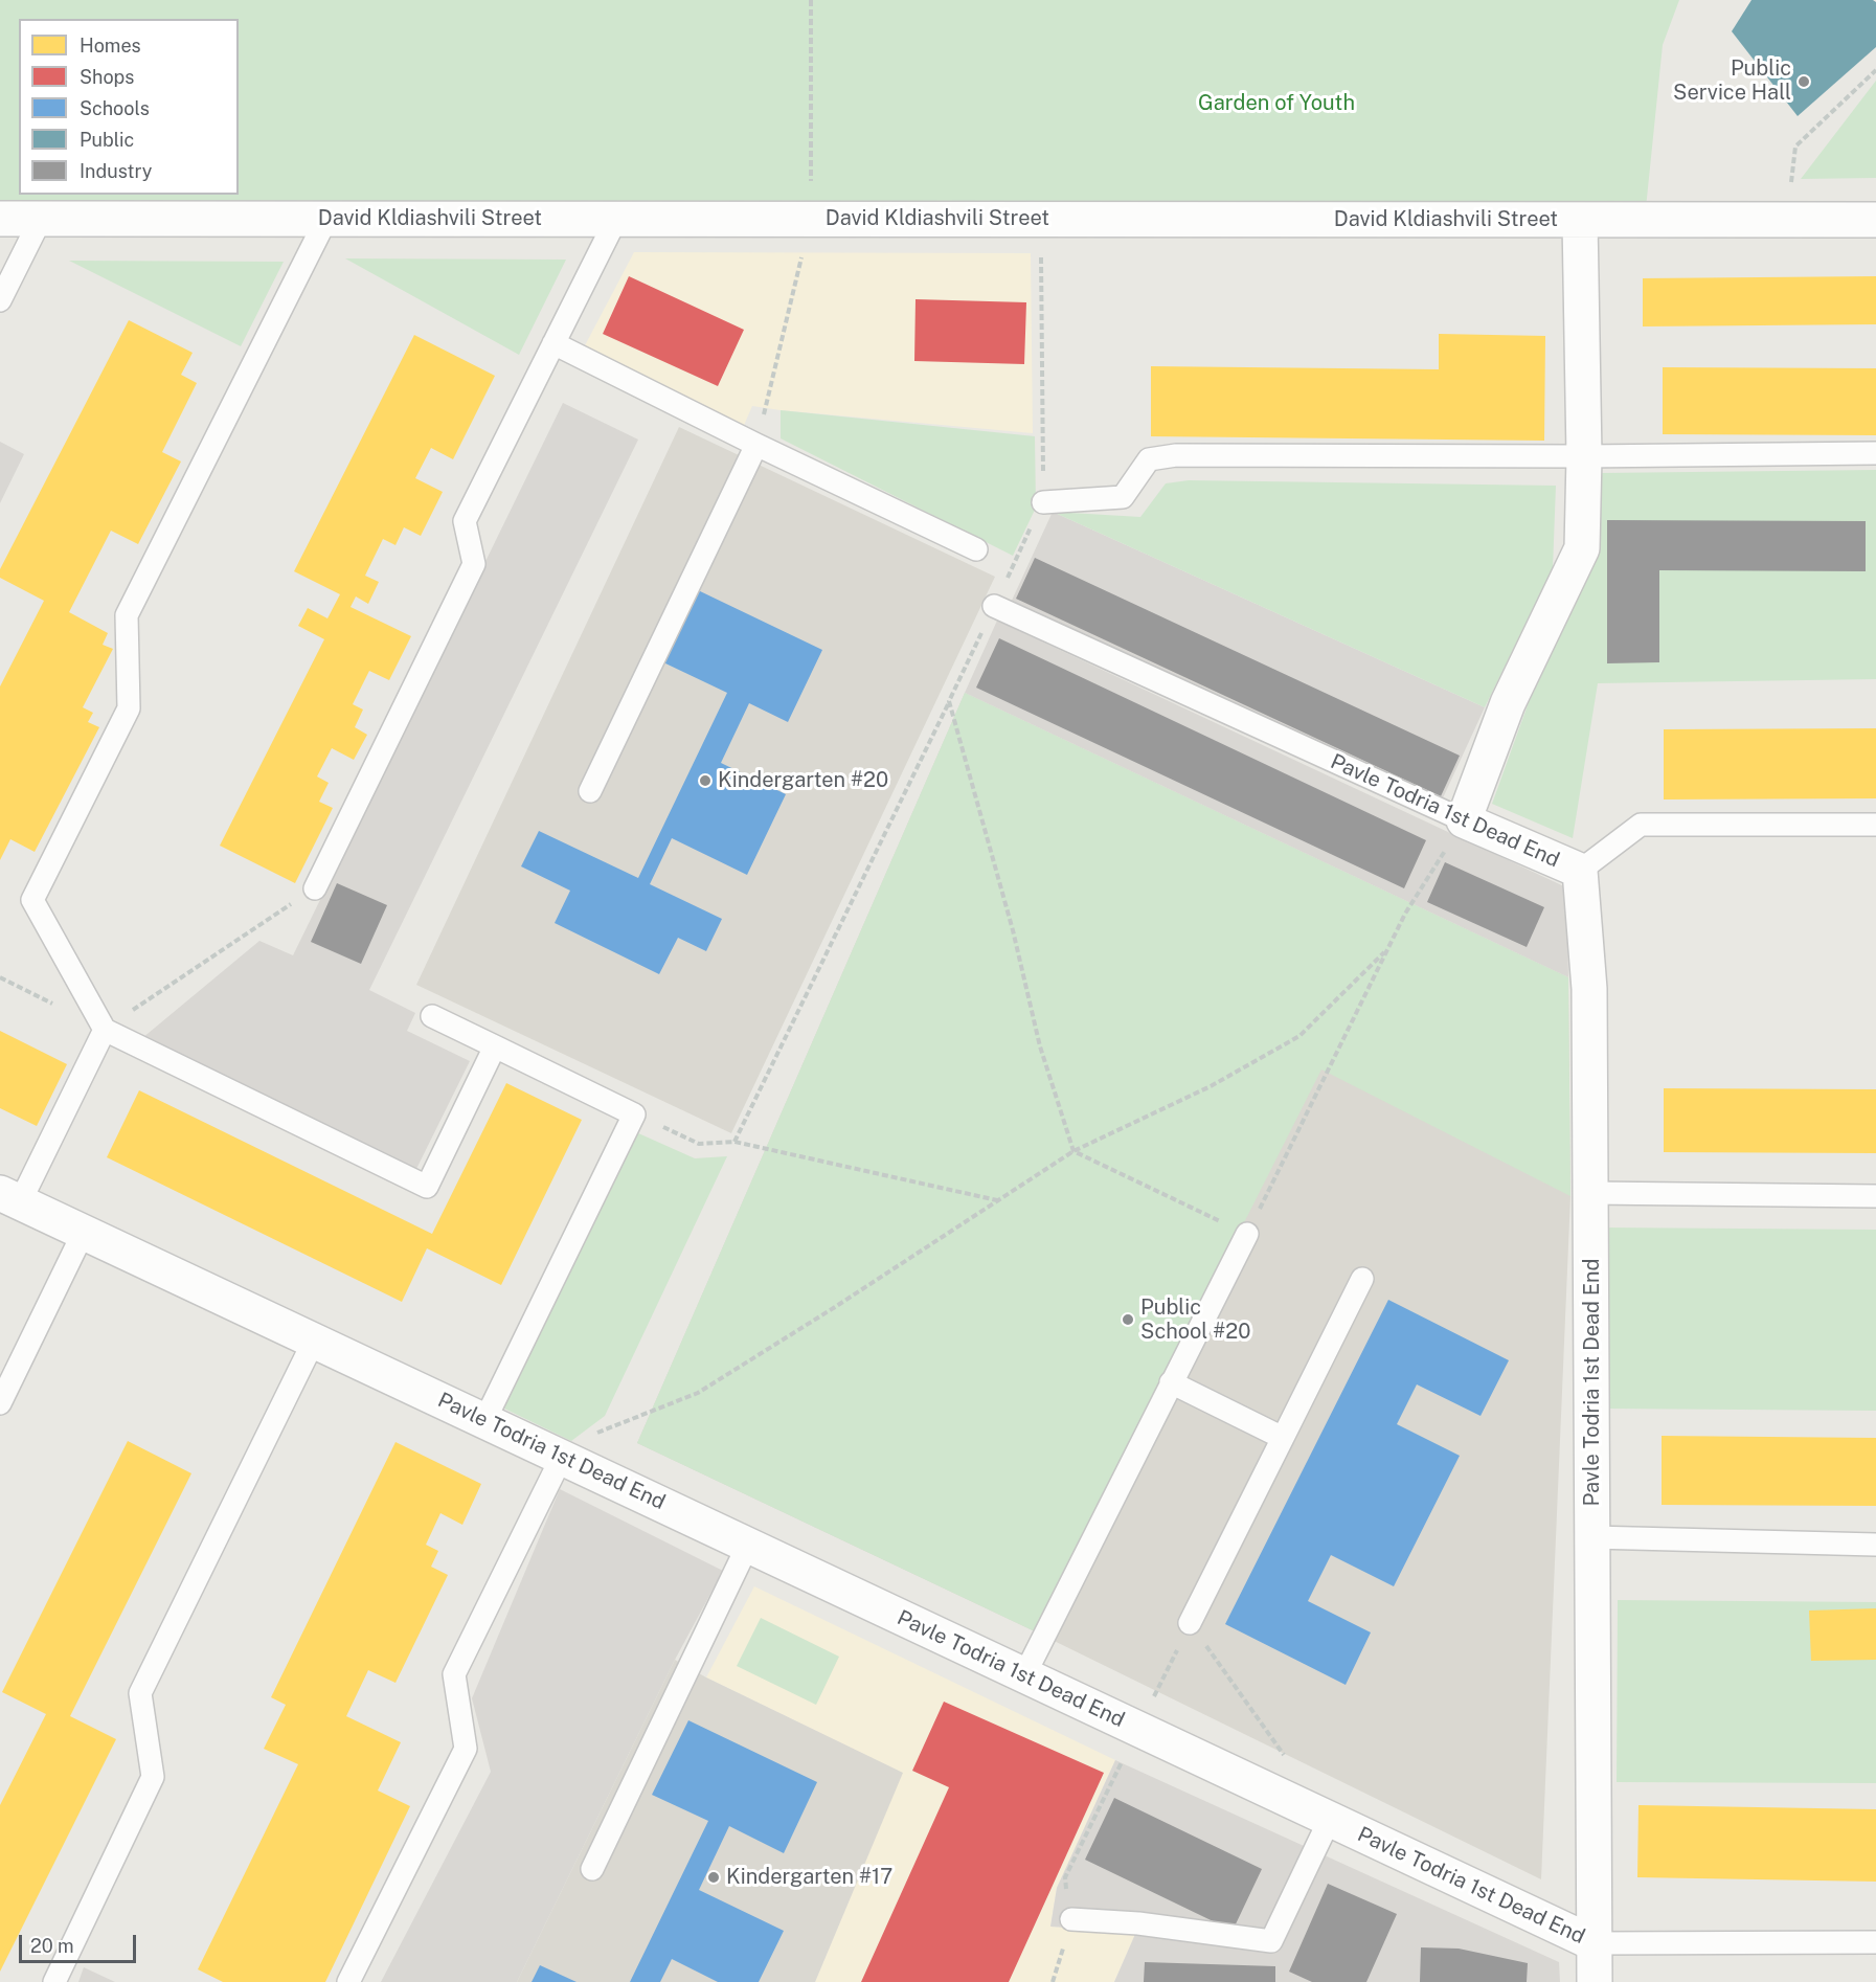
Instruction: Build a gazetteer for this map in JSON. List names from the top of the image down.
{
  "streets": {
    "street": ["David Kldiashvili Street", "Pavle Todria 1st Dead End"]
  },
  "parks": ["Garden of Youth"],
  "places": [
    "Public Service Hall",
    "Kindergarten #20",
    "Public School #20",
    "Kindergarten #17"
  ],
  "legend": [
    "Homes",
    "Shops",
    "Schools",
    "Public",
    "Industry"
  ],
  "scale_bar": "20 m"
}
